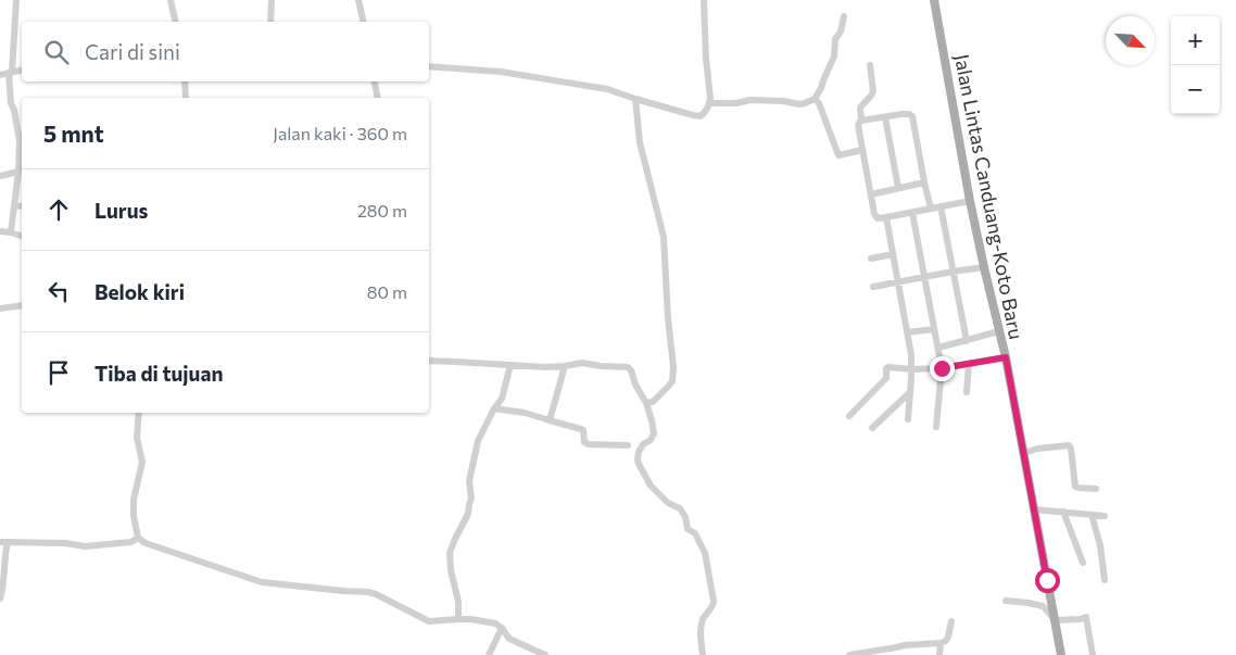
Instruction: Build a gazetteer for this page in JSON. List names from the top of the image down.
{
  "streets": {
    "main road": ["Jalan Lintas Canduang-Koto Baru"]
  },
  "north": "bottom right",
  "page": {
    "map_buttons": ["+", "−"],
    "search": "Cari di sini",
    "heading": ["5 mnt", "Jalan kaki · 360 m"],
    "list": [
      ["Lurus", "280 m"],
      ["Belok kiri", "80 m"],
      "Tiba di tujuan"
    ]
  }
}
